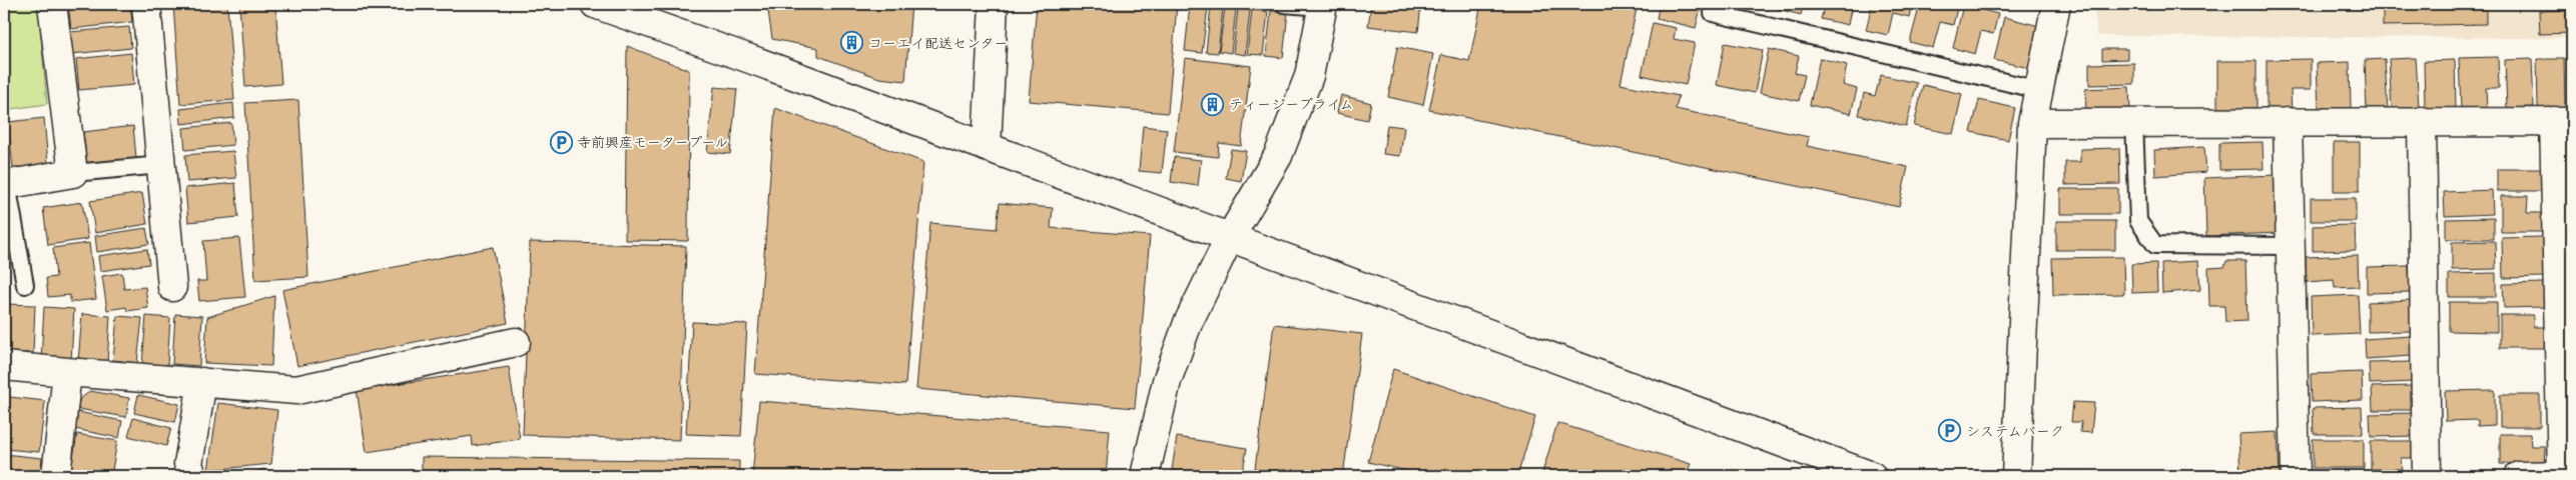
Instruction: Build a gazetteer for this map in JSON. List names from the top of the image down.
{
  "places": {
    "building": ["コーエイ配送センター", "ティージープライム"],
    "parking": ["寺前興産モータープール", "システムパーク"]
  }
}
